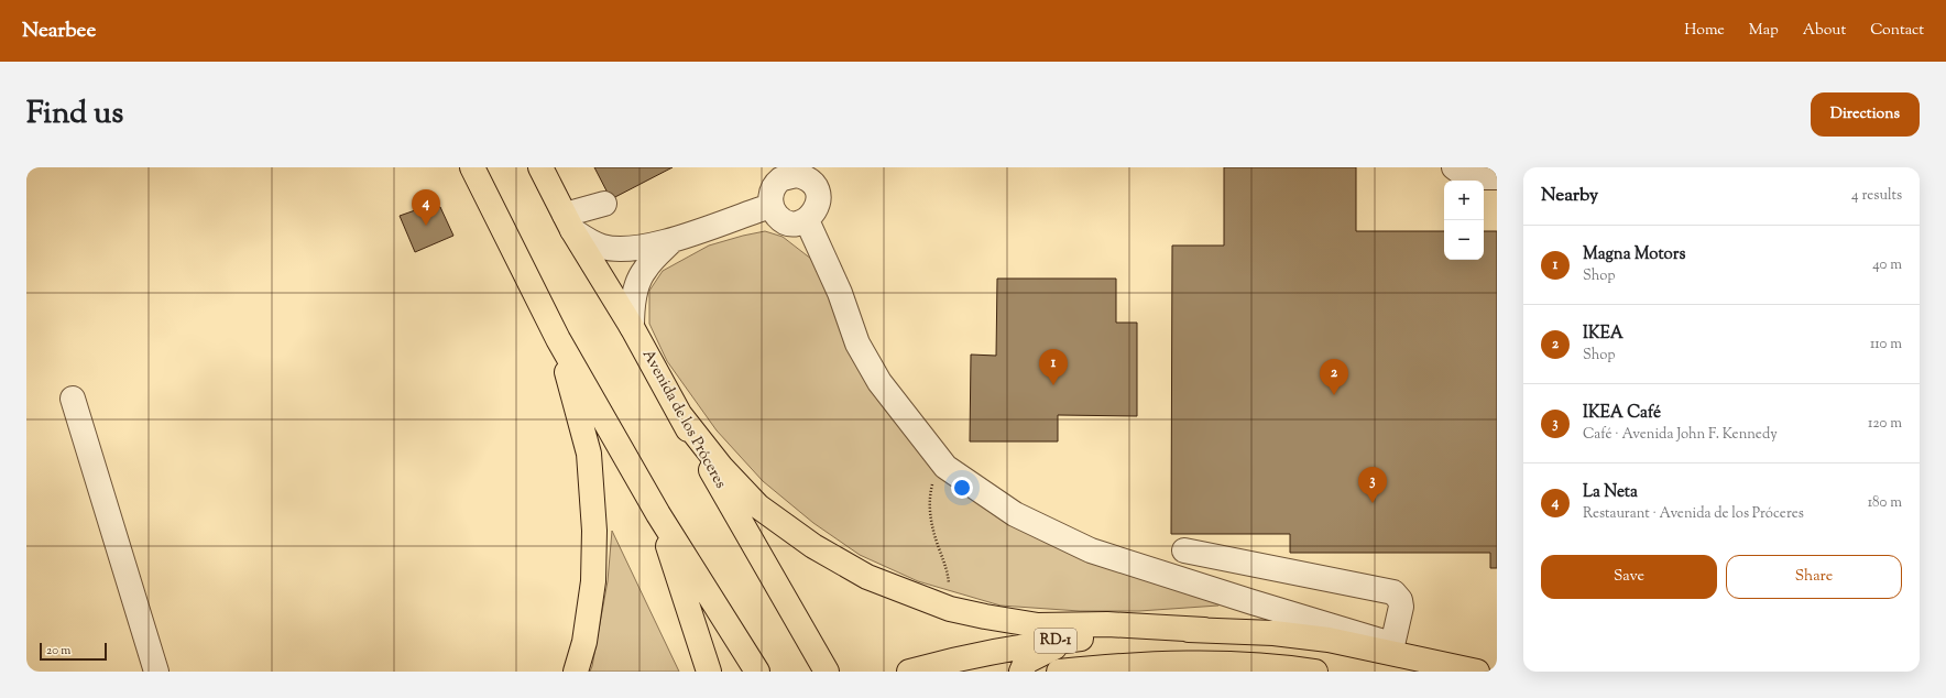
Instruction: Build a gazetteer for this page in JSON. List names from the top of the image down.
{
  "streets": {
    "main road": ["Avenida de los Próceres", "RD-1"]
  },
  "scale_bar": "20 m",
  "page": {
    "header": "Nearbee",
    "nav": [
      "Home",
      "Map",
      "About",
      "Contact"
    ],
    "title": "Find us",
    "buttons": [
      "Directions",
      ["Save", "Share"]
    ],
    "heading": ["Nearby", "4 results"],
    "map_buttons": ["+", "−"],
    "pins": [
      "4",
      "1",
      "2",
      "3"
    ],
    "list": [
      {
        "mark": "1",
        "name": "Magna Motors",
        "note": "Shop",
        "value": "40 m"
      },
      {
        "mark": "2",
        "name": "IKEA",
        "note": "Shop",
        "value": "110 m"
      },
      {
        "mark": "3",
        "name": "IKEA Café",
        "note": "Café · Avenida John F. Kennedy",
        "value": "120 m"
      },
      {
        "mark": "4",
        "name": "La Neta",
        "note": "Restaurant · Avenida de los Próceres",
        "value": "180 m"
      }
    ],
    "scale": "20 m"
  }
}
